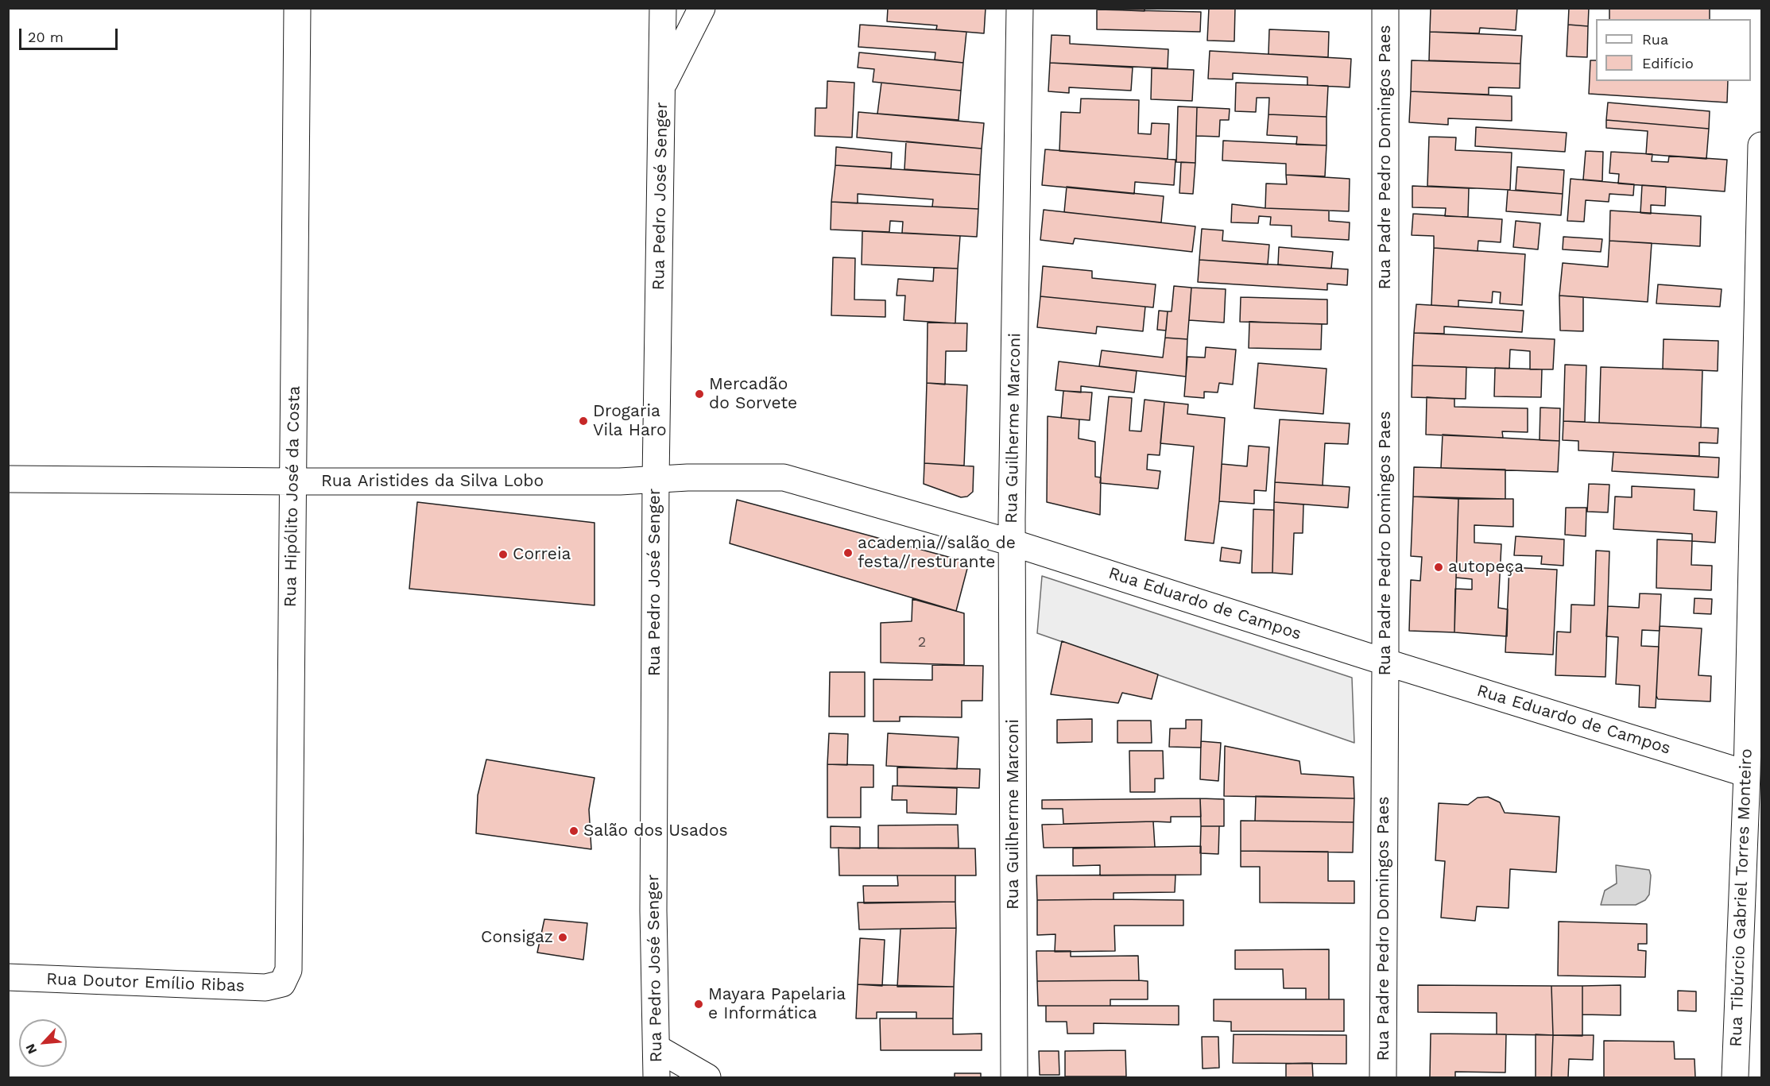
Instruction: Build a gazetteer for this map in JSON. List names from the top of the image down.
{
  "streets": {
    "street": [
      "Rua Padre Pedro Domingos Paes",
      "Rua Pedro José Senger",
      "Rua Guilherme Marconi",
      "Rua Aristides da Silva Lobo",
      "Rua Hipólito José da Costa",
      "Rua Eduardo de Campos",
      "Rua Tibúrcio Gabriel Torres Monteiro",
      "Rua Doutor Emílio Ribas"
    ]
  },
  "crossings": [
    ["Rua Padre Pedro Domingos Paes", "Rua Eduardo de Campos"],
    ["Rua Pedro José Senger", "Rua Aristides da Silva Lobo"],
    ["Rua Pedro José Senger", "Rua Eduardo de Campos"],
    ["Rua Guilherme Marconi", "Rua Eduardo de Campos"],
    ["Rua Aristides da Silva Lobo", "Rua Hipólito José da Costa"],
    ["Rua Aristides da Silva Lobo", "Rua Eduardo de Campos"],
    ["Rua Hipólito José da Costa", "Rua Doutor Emílio Ribas"],
    ["Rua Eduardo de Campos", "Rua Tibúrcio Gabriel Torres Monteiro"]
  ],
  "places": [
    "Mercadão do Sorvete",
    "Drogaria Vila Haro",
    "academia//salão de festa//resturante",
    "Correia",
    "autopeça",
    "Salão dos Usados",
    "Consigaz",
    "Mayara Papelaria e Informática"
  ],
  "house_numbers": ["2"],
  "legend": ["Rua", "Edifício"],
  "scale_bar": "20 m",
  "north": "bottom left"
}
